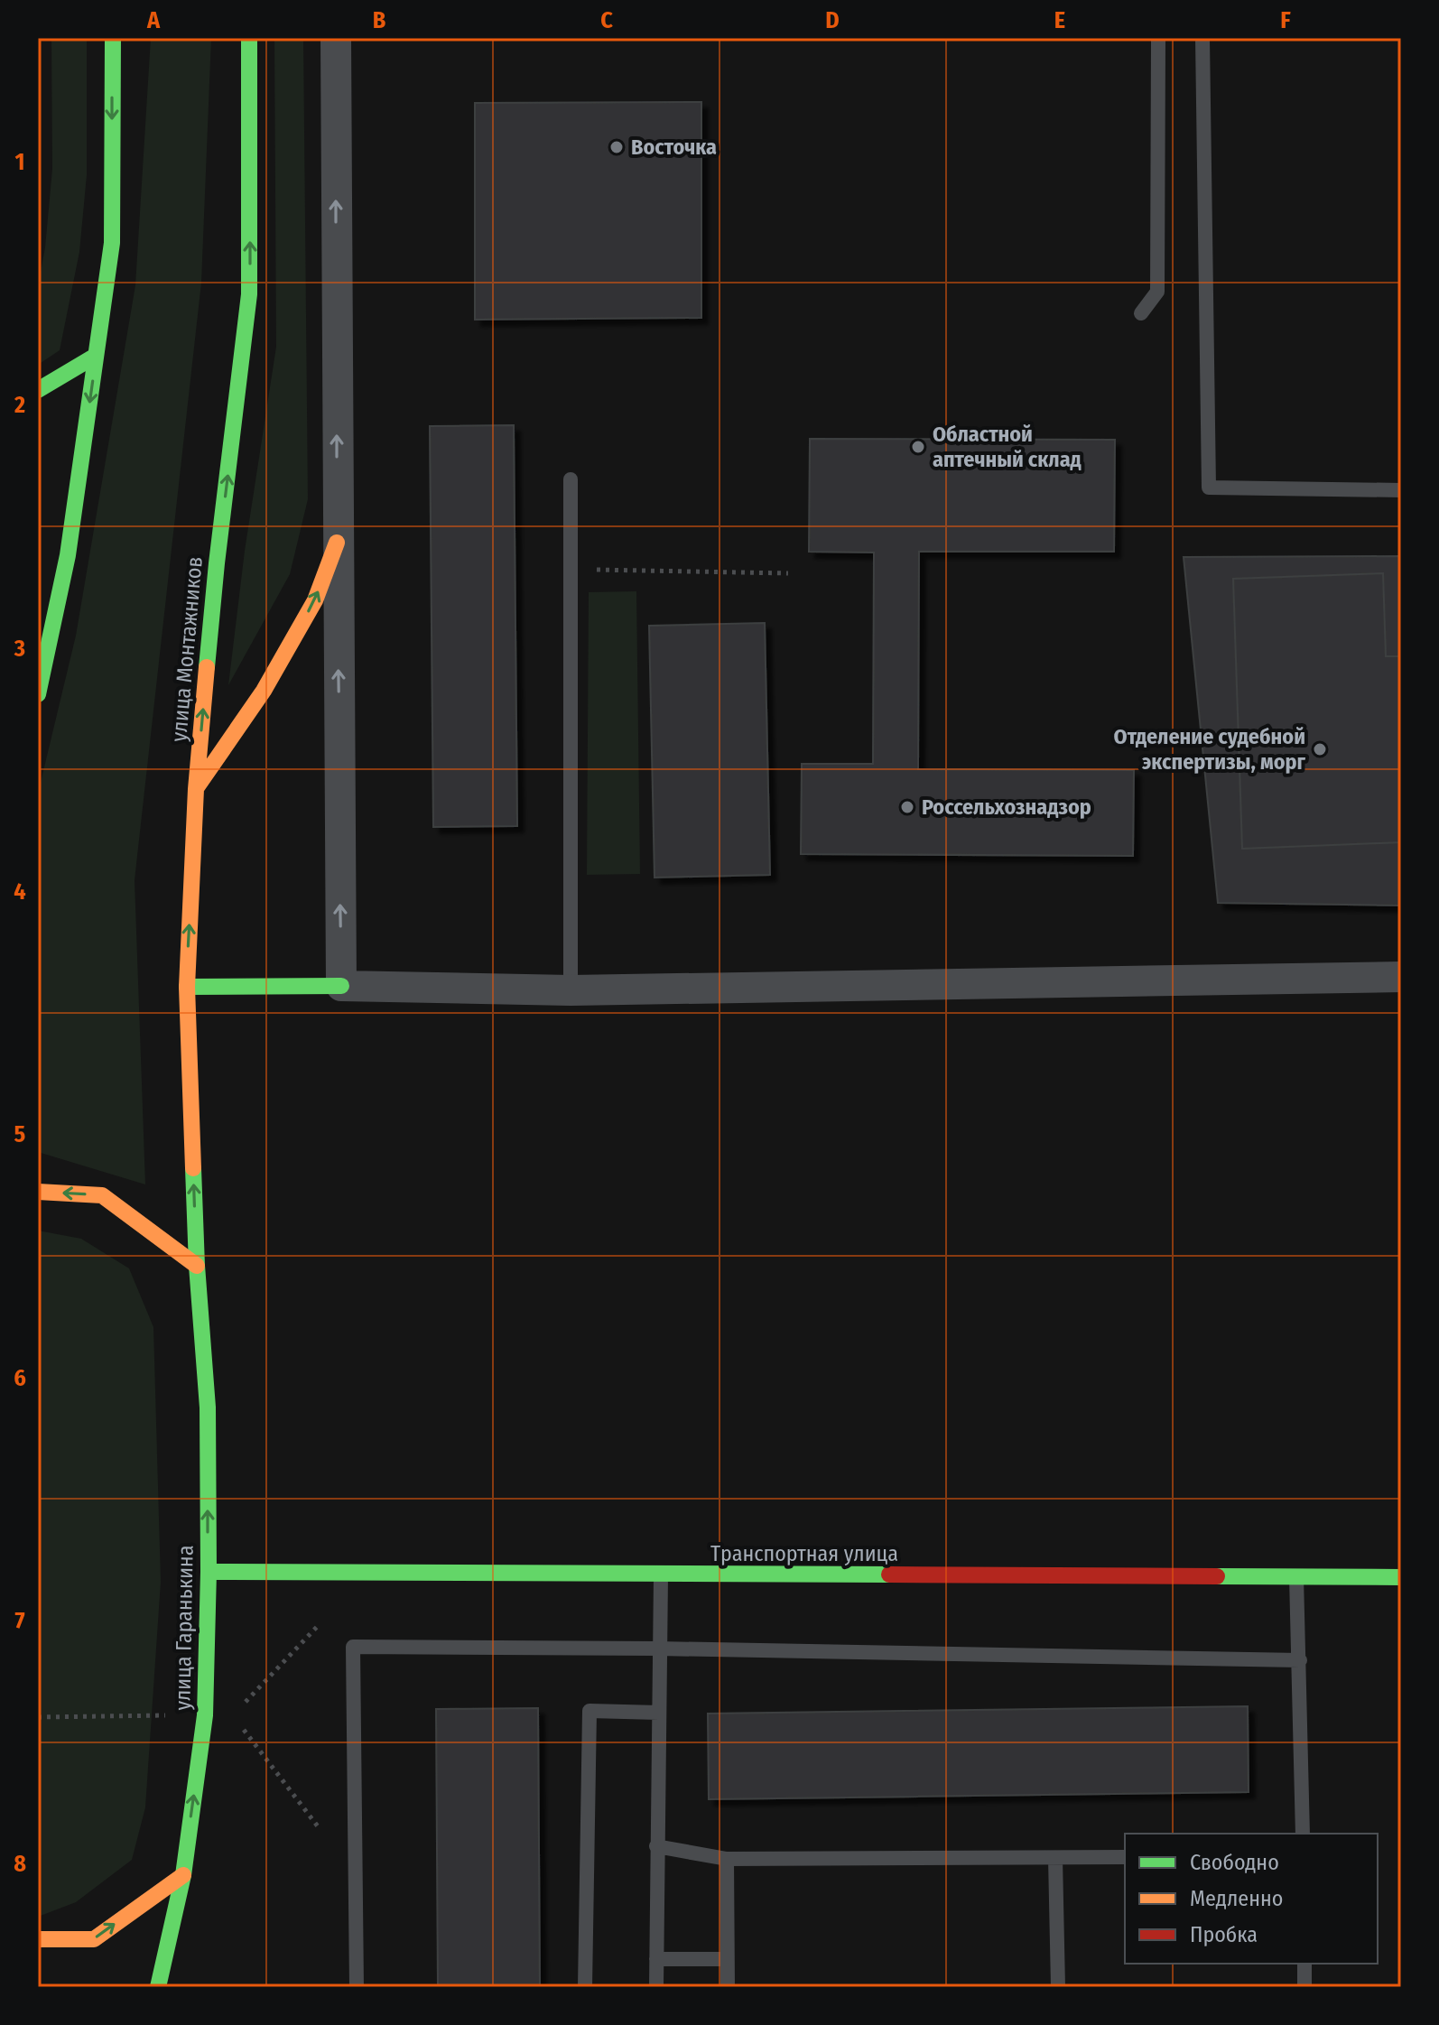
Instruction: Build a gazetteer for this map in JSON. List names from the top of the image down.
{
  "streets": {
    "main road": ["улица Монтажников", "Транспортная улица", "улица Гаранькина"]
  },
  "crossings": [
    ["улица Монтажников", "улица Гаранькина"],
    ["Транспортная улица", "улица Гаранькина"]
  ],
  "one_way": ["улица Гаранькина"],
  "places": [
    "Восточка",
    "Областной аптечный склад",
    "Отделение судебной экспертизы, морг",
    "Россельхознадзор"
  ],
  "legend": ["Свободно", "Медленно", "Пробка"],
  "grid": {
    "columns": [
      "A",
      "B",
      "C",
      "D",
      "E",
      "F"
    ],
    "rows": [
      "1",
      "2",
      "3",
      "4",
      "5",
      "6",
      "7",
      "8"
    ]
  }
}
